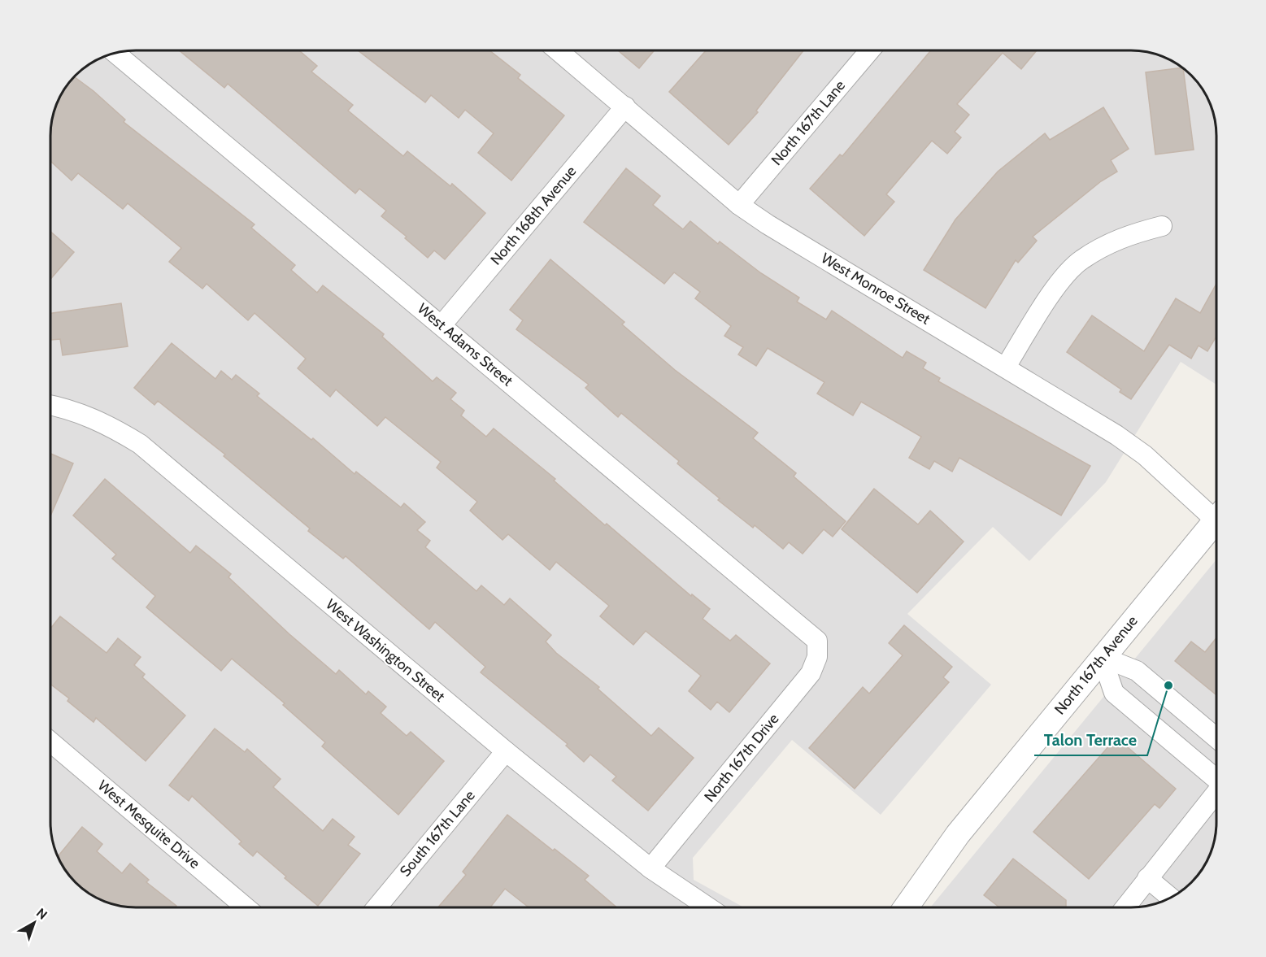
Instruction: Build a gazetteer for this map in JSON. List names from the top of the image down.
{
  "streets": {
    "street": [
      "North 167th Lane",
      "North 168th Avenue",
      "West Monroe Street",
      "West Adams Street",
      "West Washington Street",
      "North 167th Avenue",
      "North 167th Drive",
      "West Mesquite Drive",
      "South 167th Lane"
    ]
  },
  "crossings": [
    ["North 167th Lane", "West Monroe Street"],
    ["North 168th Avenue", "West Monroe Street"],
    ["North 168th Avenue", "West Adams Street"],
    ["West Adams Street", "North 167th Drive"],
    ["West Washington Street", "North 167th Drive"],
    ["West Washington Street", "South 167th Lane"]
  ],
  "places": ["Talon Terrace"],
  "north": "top right"
}
